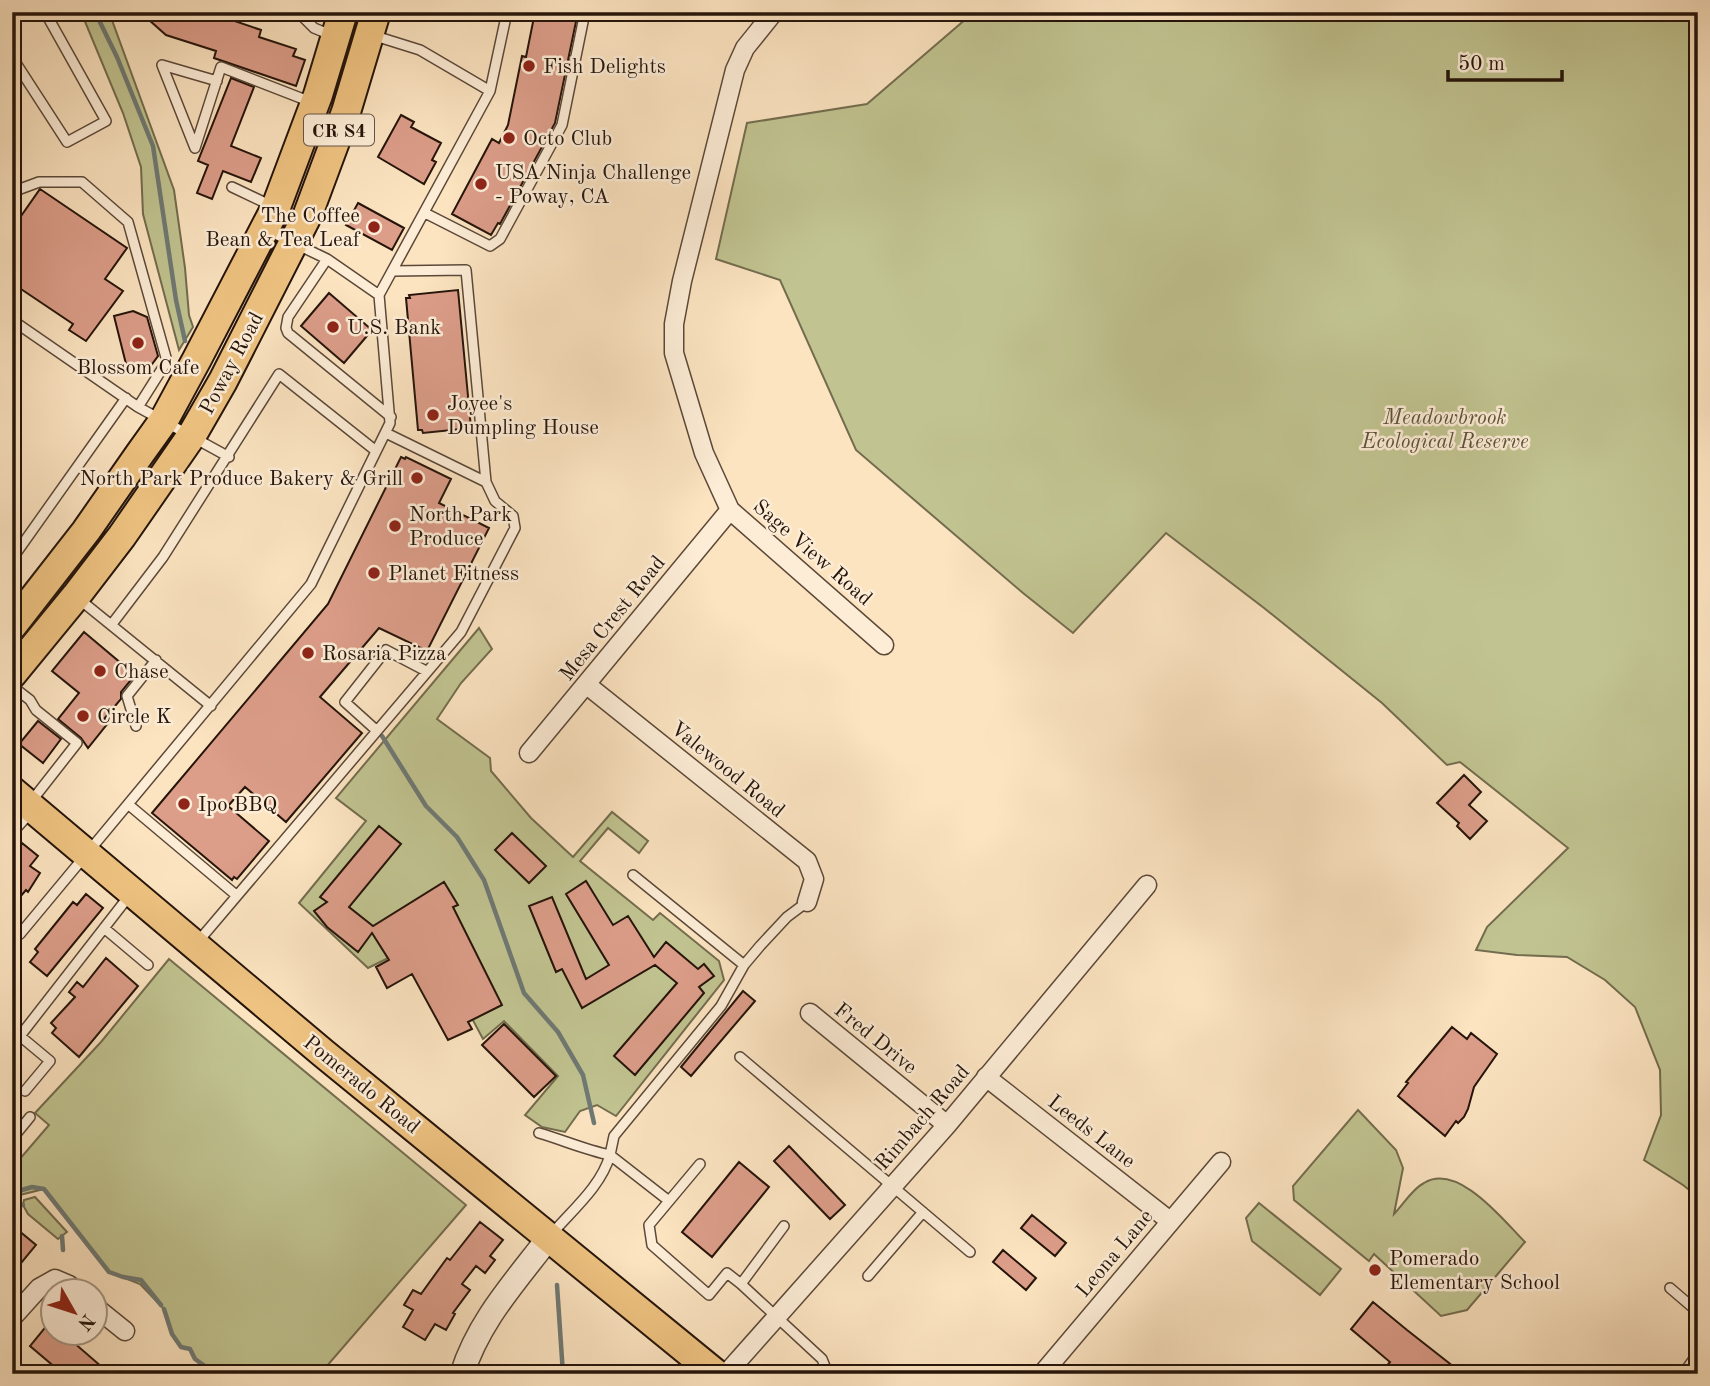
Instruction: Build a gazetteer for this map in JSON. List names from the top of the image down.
{
  "streets": {
    "main road": ["CR S4", "Poway Road", "Pomerado Road"],
    "street": [
      "Sage View Road",
      "Mesa Crest Road",
      "Valewood Road",
      "Fred Drive",
      "Rimbach Road",
      "Leeds Lane",
      "Leona Lane"
    ]
  },
  "crossings": [
    ["Sage View Road", "Mesa Crest Road"],
    ["Mesa Crest Road", "Valewood Road"],
    ["Fred Drive", "Rimbach Road"],
    ["Rimbach Road", "Leeds Lane"],
    ["Leeds Lane", "Leona Lane"]
  ],
  "parks": ["Meadowbrook Ecological Reserve"],
  "places": [
    "Fish Delights",
    "Octo Club",
    "USA Ninja Challenge - Poway, CA",
    "The Coffee Bean & Tea Leaf",
    "U.S. Bank",
    "Blossom Cafe",
    "Joyee's Dumpling House",
    "North Park Produce Bakery & Grill",
    "North Park Produce",
    "Planet Fitness",
    "Rosaria Pizza",
    "Chase",
    "Circle K",
    "Ipo BBQ",
    "Pomerado Elementary School"
  ],
  "scale_bar": "50 m",
  "north": "bottom right"
}
